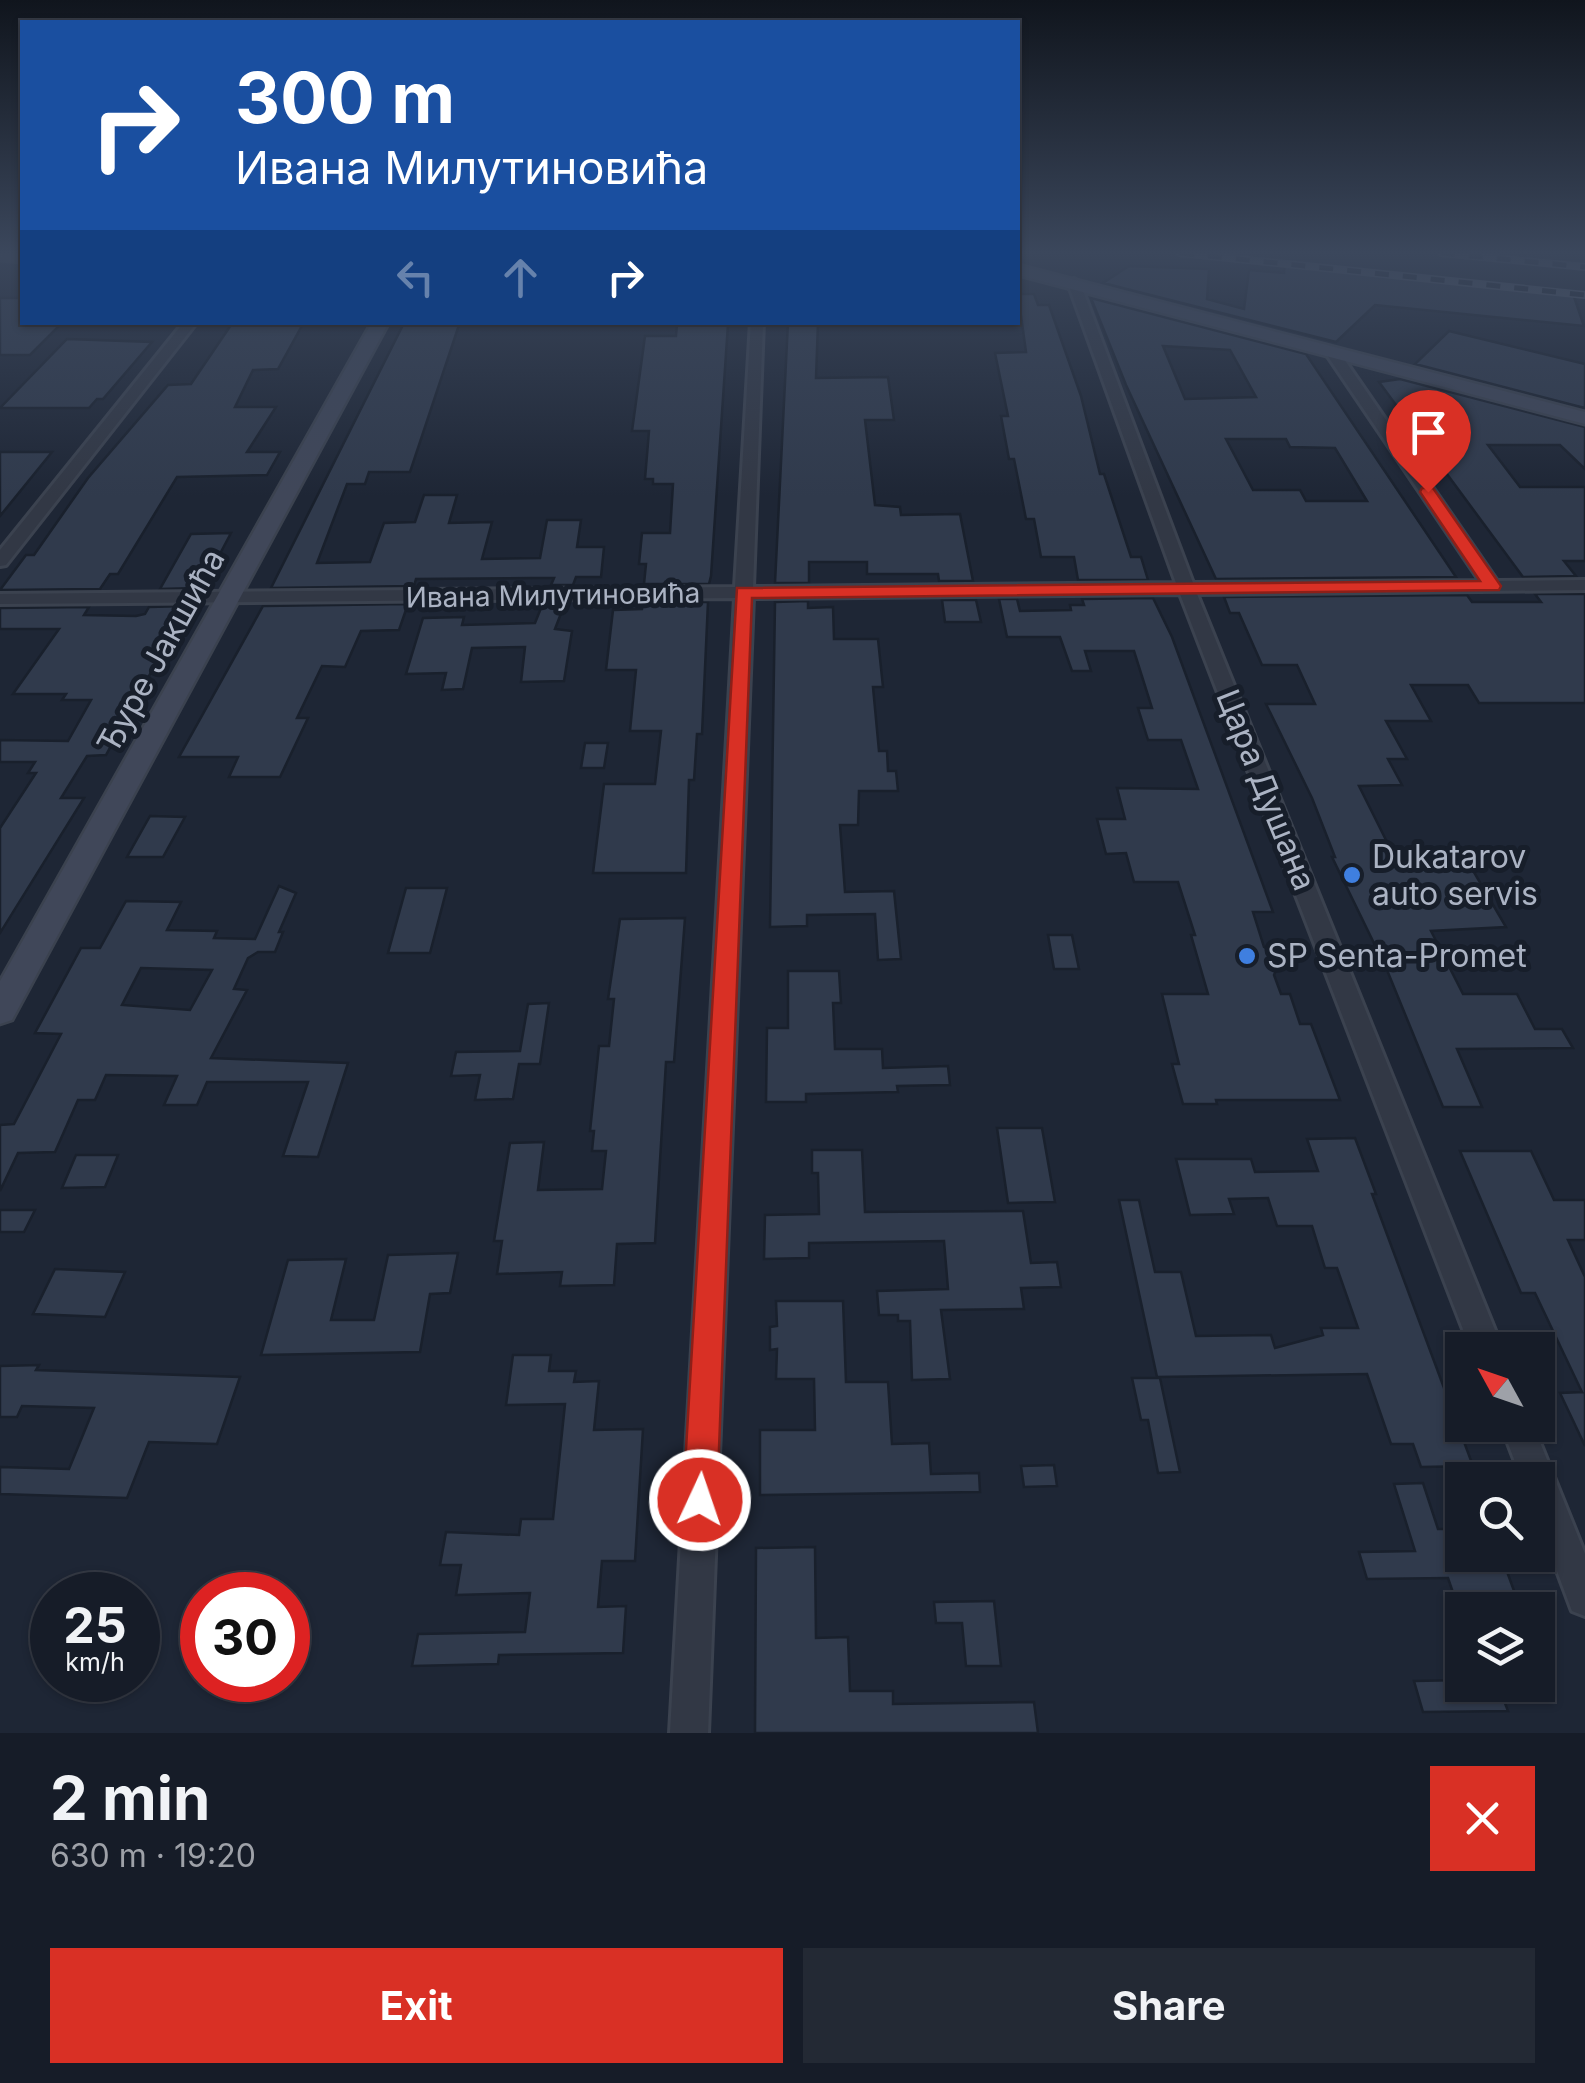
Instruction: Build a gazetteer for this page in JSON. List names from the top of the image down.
{
  "streets": {
    "main road": ["Ђуре Јакшића"],
    "street": ["Ивана Милутиновића", "Цара Душана"]
  },
  "crossings": [
    ["Ивана Милутиновића", "Ђуре Јакшића"],
    ["Ивана Милутиновића", "Цара Душана"]
  ],
  "places": ["Dukatarov auto servis", "SP Senta-Promet"],
  "north": "top left",
  "page": {
    "turn": ["300 m", "Ивана Милутиновића"],
    "speed": "25 km/h",
    "limit": "30",
    "heading": ["2 min", "630 m · 19:20"],
    "buttons": ["Exit", "Share"]
  }
}
